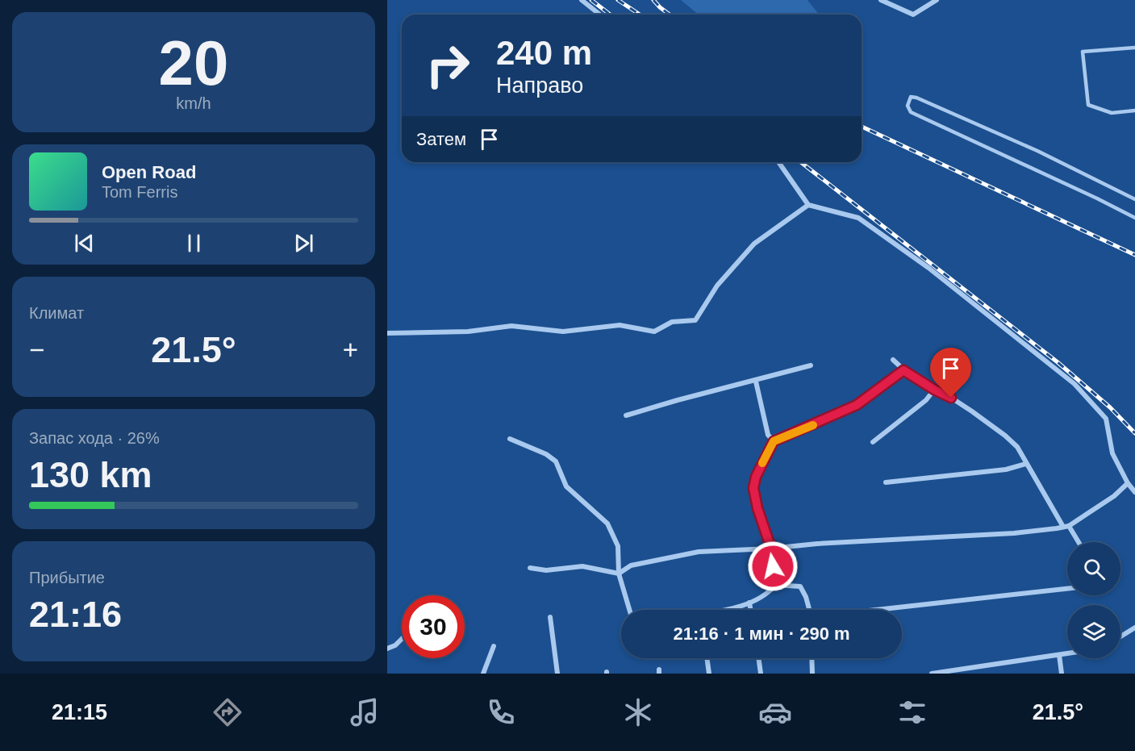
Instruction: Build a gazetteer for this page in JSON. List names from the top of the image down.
{
  "page": {
    "tile": [
      ["20", "km/h"],
      "Климат",
      ["Запас хода · 26%", "130 km"],
      ["Прибытие", "21:16"]
    ],
    "turn": ["240 m", "Направо"],
    "then": "Затем",
    "song": ["Open Road", "Tom Ferris"],
    "heat": ["−", "21.5°", "+"],
    "limit": "30",
    "trip": "21:16 · 1 мин · 290 m",
    "tabs": ["21:15", "21.5°"]
  }
}
